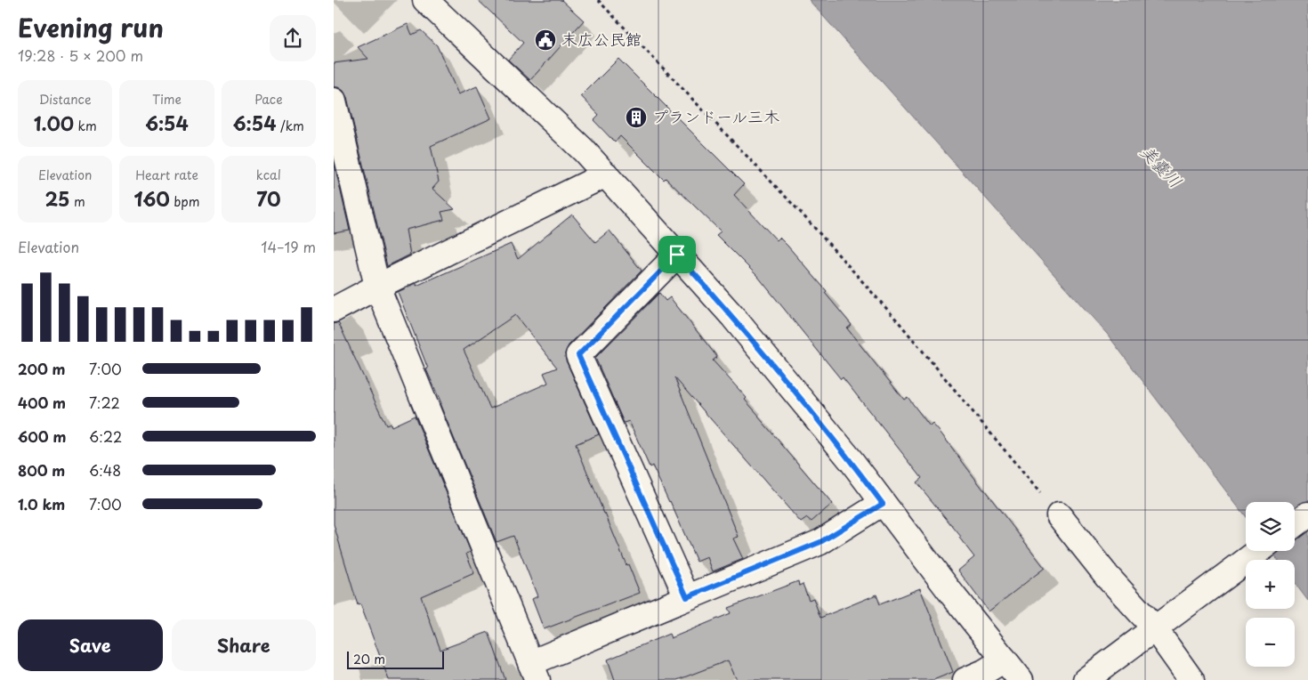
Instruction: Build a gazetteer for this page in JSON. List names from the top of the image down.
{
  "water": ["美嚢川"],
  "places": {
    "public building": ["末広公民館"],
    "building": ["プランドール三木"]
  },
  "scale_bar": "20 m",
  "page": {
    "heading": ["Evening run", "19:28 · 5 × 200 m"],
    "stats": [
      ["Distance", "1.00 km"],
      ["Time", "6:54"],
      ["Pace", "6:54 /km"],
      ["Elevation", "25 m"],
      ["Heart rate", "160 bpm"],
      ["kcal", "70"]
    ],
    "chart": ["Elevation", "14–19 m"],
    "list": [
      {
        "name": "200 m",
        "note": "7:00"
      },
      {
        "name": "400 m",
        "note": "7:22"
      },
      {
        "name": "600 m",
        "note": "6:22"
      },
      {
        "name": "800 m",
        "note": "6:48"
      },
      {
        "name": "1.0 km",
        "note": "7:00"
      }
    ],
    "map_buttons": ["+", "−"],
    "buttons": ["Save", "Share"],
    "scale": "20 m"
  }
}
